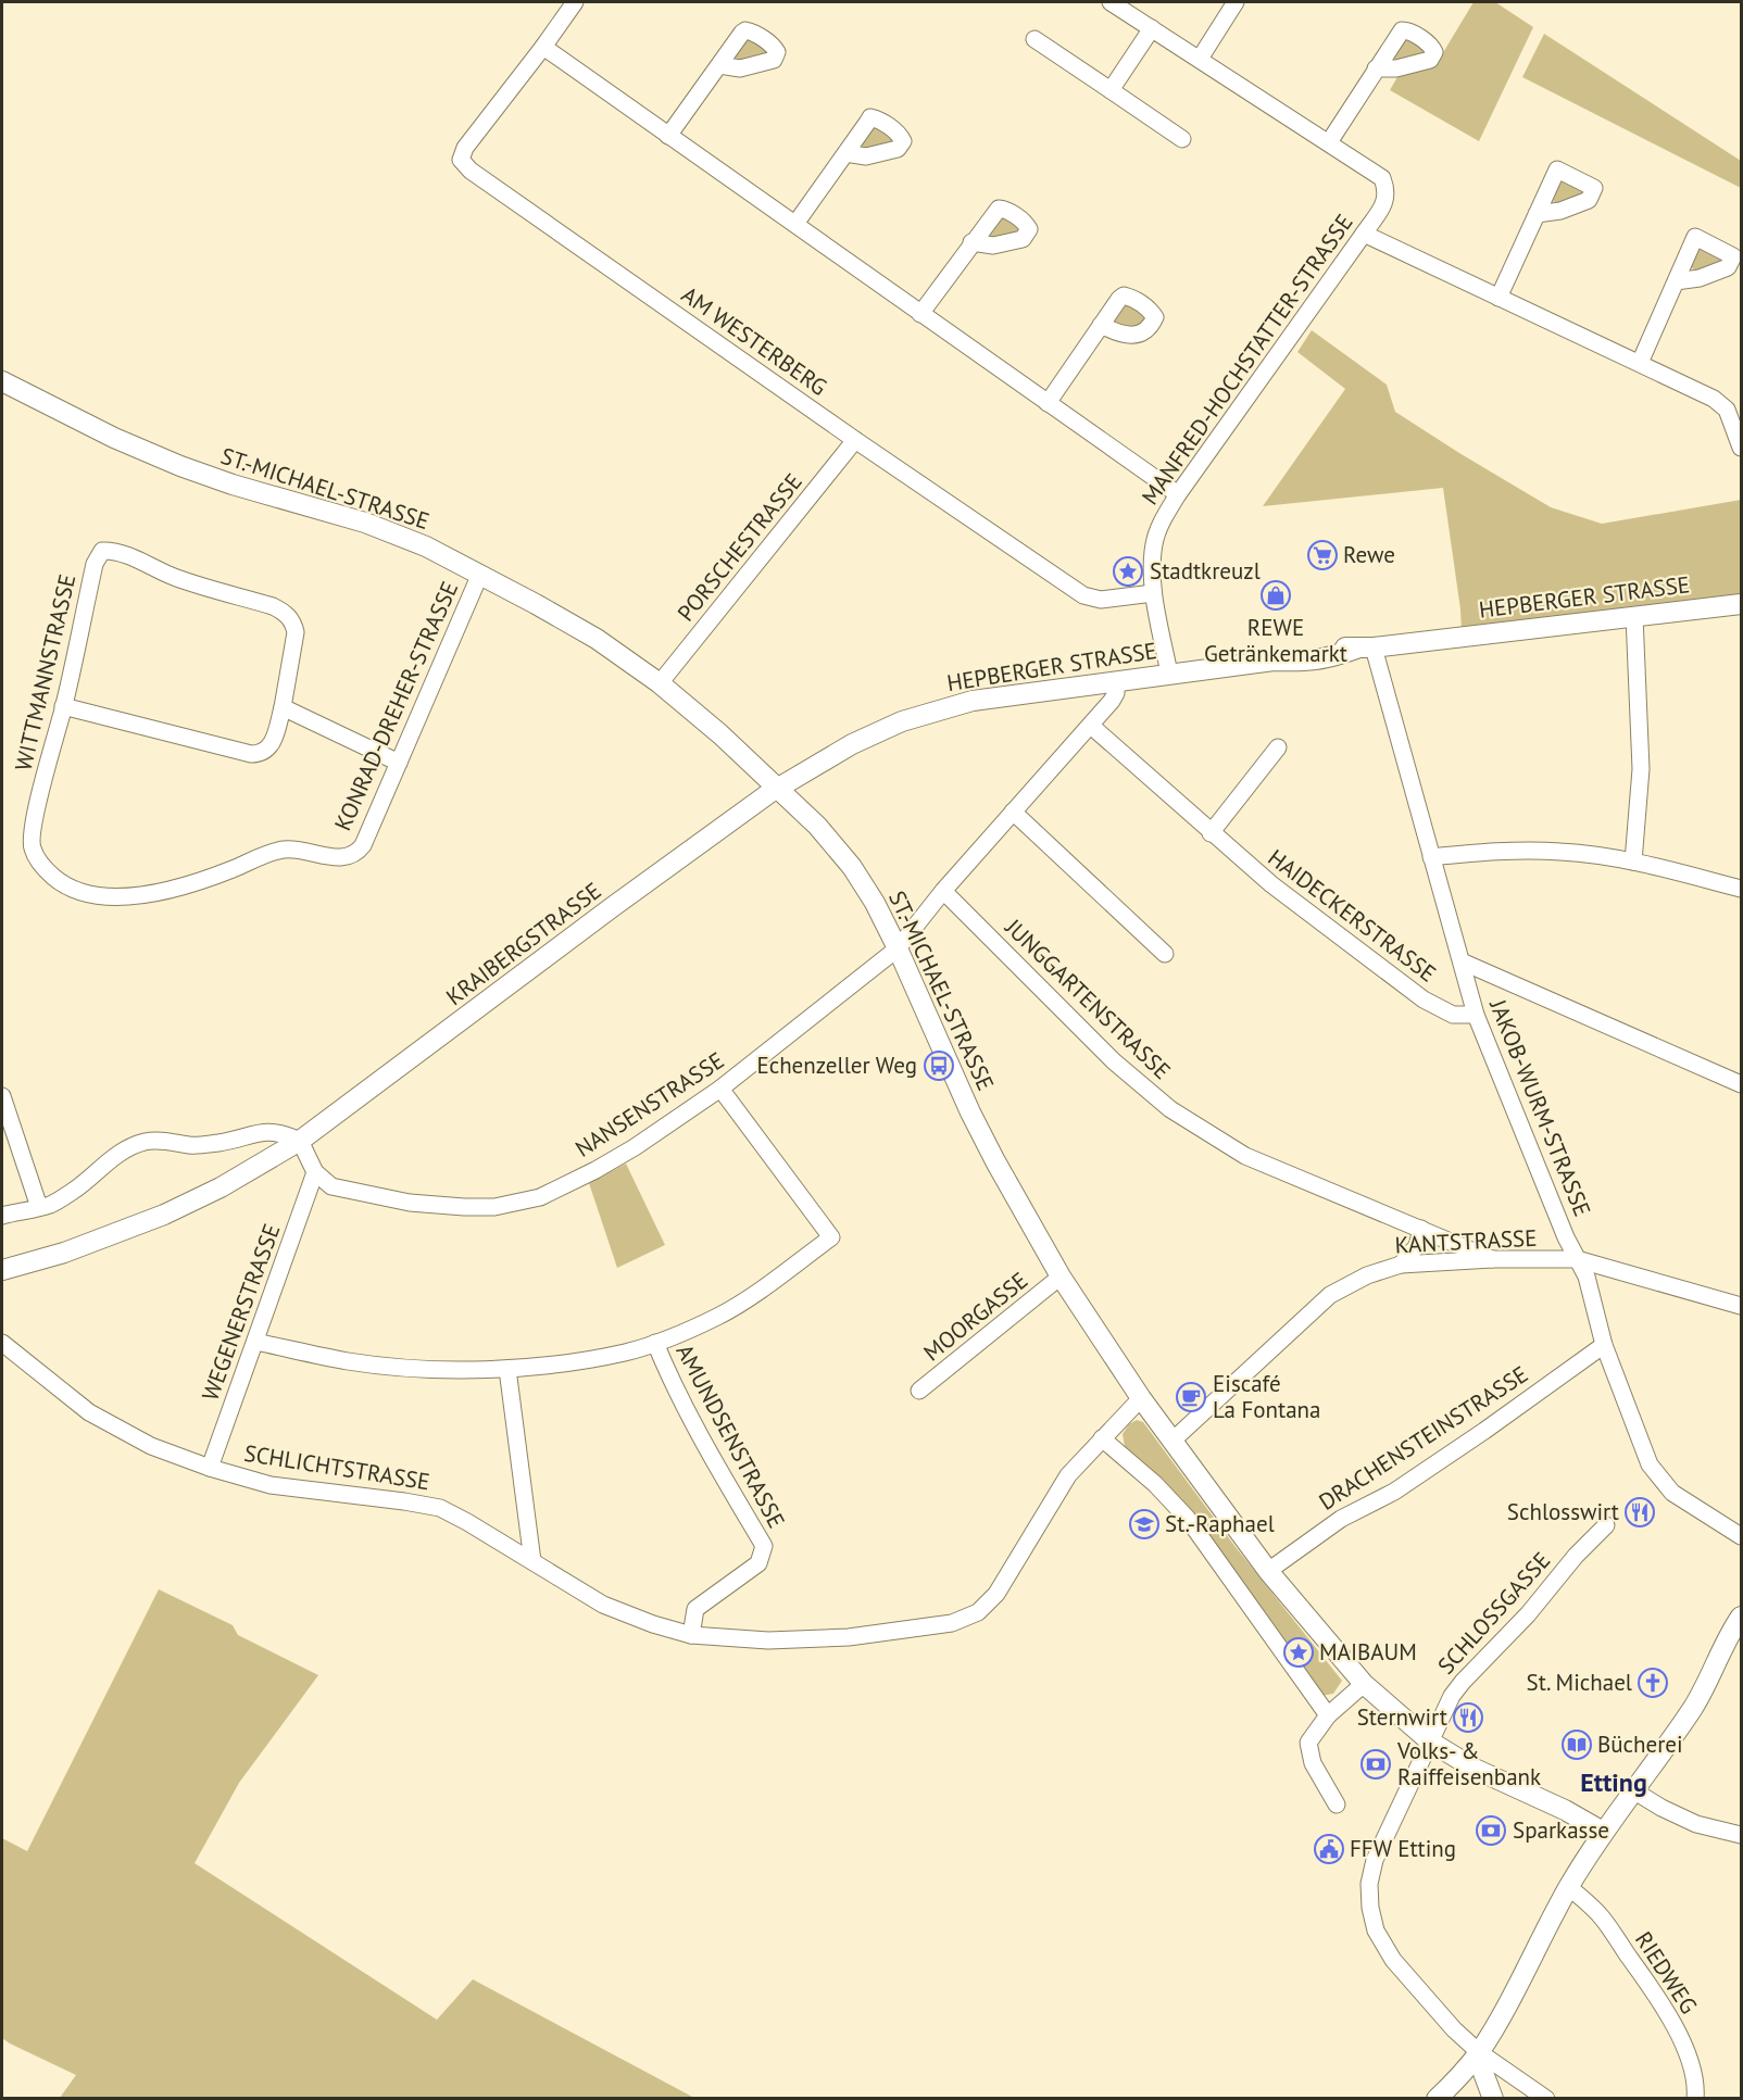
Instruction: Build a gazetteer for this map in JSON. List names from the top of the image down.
{
  "streets": {
    "street": [
      "AM WESTERBERG",
      "MANFRED-HOCHSTATTER-STRASSE",
      "ST.-MICHAEL-STRASSE",
      "PORSCHESTRASSE",
      "HEPBERGER STRASSE",
      "WITTMANNSTRASSE",
      "KONRAD-DREHER-STRASSE",
      "HAIDECKERSTRASSE",
      "KRAIBERGSTRASSE",
      "JUNGGARTENSTRASSE",
      "NANSENSTRASSE",
      "JAKOB-WURM-STRASSE",
      "KANTSTRASSE",
      "WEGENERSTRASSE",
      "MOORGASSE",
      "AMUNDSENSTRASSE",
      "DRACHENSTEINSTRASSE",
      "SCHLICHTSTRASSE",
      "SCHLOSSGASSE",
      "RIEDWEG"
    ]
  },
  "crossings": [
    ["AM WESTERBERG", "MANFRED-HOCHSTATTER-STRASSE"],
    ["AM WESTERBERG", "PORSCHESTRASSE"],
    ["MANFRED-HOCHSTATTER-STRASSE", "HEPBERGER STRASSE"],
    ["ST.-MICHAEL-STRASSE", "PORSCHESTRASSE"],
    ["ST.-MICHAEL-STRASSE", "HEPBERGER STRASSE"],
    ["ST.-MICHAEL-STRASSE", "KONRAD-DREHER-STRASSE"],
    ["ST.-MICHAEL-STRASSE", "KRAIBERGSTRASSE"],
    ["ST.-MICHAEL-STRASSE", "NANSENSTRASSE"],
    ["ST.-MICHAEL-STRASSE", "KANTSTRASSE"],
    ["ST.-MICHAEL-STRASSE", "MOORGASSE"],
    ["ST.-MICHAEL-STRASSE", "DRACHENSTEINSTRASSE"],
    ["ST.-MICHAEL-STRASSE", "SCHLICHTSTRASSE"],
    ["ST.-MICHAEL-STRASSE", "SCHLOSSGASSE"],
    ["HEPBERGER STRASSE", "KRAIBERGSTRASSE"],
    ["HEPBERGER STRASSE", "JAKOB-WURM-STRASSE"],
    ["WITTMANNSTRASSE", "KONRAD-DREHER-STRASSE"],
    ["HAIDECKERSTRASSE", "JAKOB-WURM-STRASSE"],
    ["JUNGGARTENSTRASSE", "KANTSTRASSE"],
    ["NANSENSTRASSE", "WEGENERSTRASSE"],
    ["JAKOB-WURM-STRASSE", "KANTSTRASSE"],
    ["JAKOB-WURM-STRASSE", "DRACHENSTEINSTRASSE"],
    ["WEGENERSTRASSE", "SCHLICHTSTRASSE"],
    ["AMUNDSENSTRASSE", "SCHLICHTSTRASSE"]
  ],
  "districts": ["Etting"],
  "places": {
    "supermarket": ["Rewe"],
    "place": ["Stadtkreuzl", "MAIBAUM"],
    "shop": ["REWE Getränkemarkt"],
    "bus stop": ["Echenzeller Weg"],
    "cafe": ["Eiscafé La Fontana"],
    "restaurant": ["Schlosswirt", "Sternwirt"],
    "school or university": ["St.-Raphael"],
    "church": ["St. Michael"],
    "library": ["Bücherei"],
    "bank": ["Volks- & Raiffeisenbank", "Sparkasse"],
    "public building": ["FFW Etting"]
  }
}
